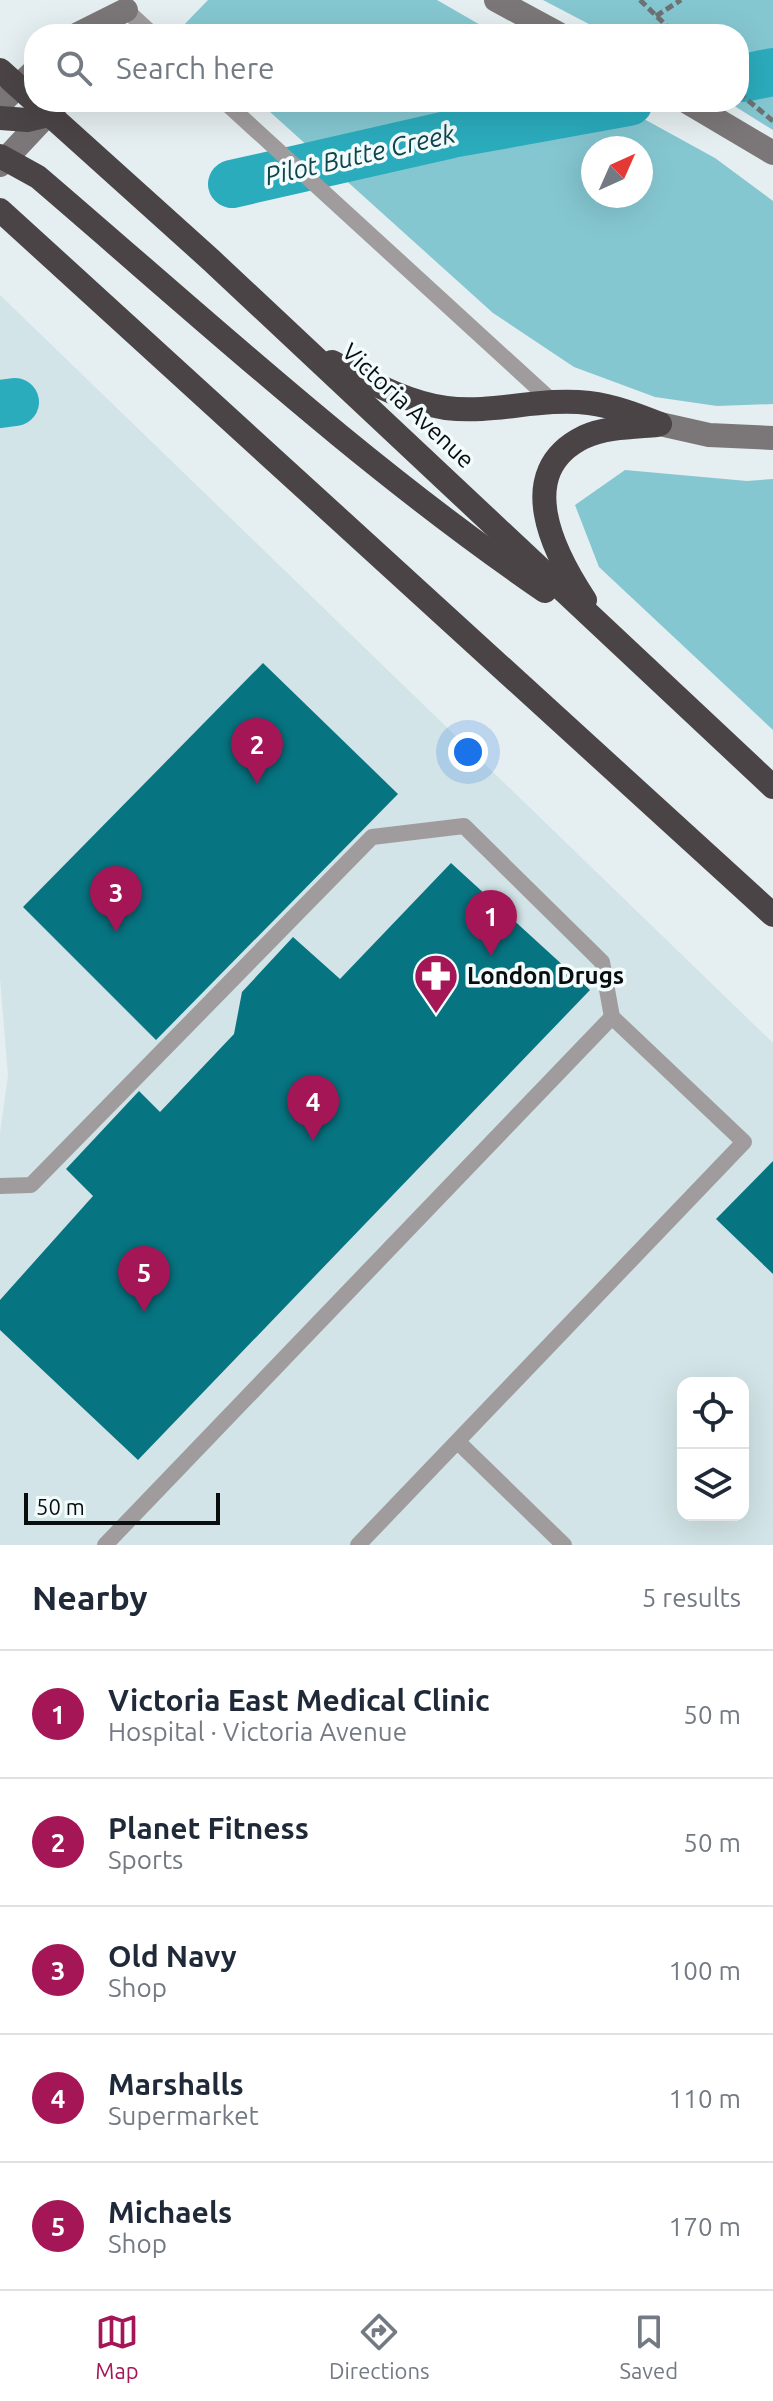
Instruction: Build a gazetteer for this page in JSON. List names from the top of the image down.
{
  "streets": {
    "highway": ["Victoria Avenue"]
  },
  "water": ["Pilot Butte Creek"],
  "places": {
    "pharmacy": ["London Drugs"]
  },
  "scale_bar": "50 m",
  "north": "top right",
  "page": {
    "search": "Search here",
    "pins": [
      "2",
      "3",
      "1",
      "4",
      "5"
    ],
    "scale": "50 m",
    "heading": ["Nearby", "5 results"],
    "list": [
      {
        "mark": "1",
        "name": "Victoria East Medical Clinic",
        "note": "Hospital · Victoria Avenue",
        "value": "50 m"
      },
      {
        "mark": "2",
        "name": "Planet Fitness",
        "note": "Sports",
        "value": "50 m"
      },
      {
        "mark": "3",
        "name": "Old Navy",
        "note": "Shop",
        "value": "100 m"
      },
      {
        "mark": "4",
        "name": "Marshalls",
        "note": "Supermarket",
        "value": "110 m"
      },
      {
        "mark": "5",
        "name": "Michaels",
        "note": "Shop",
        "value": "170 m"
      }
    ],
    "nav": ["Map", "Directions", "Saved"]
  }
}
